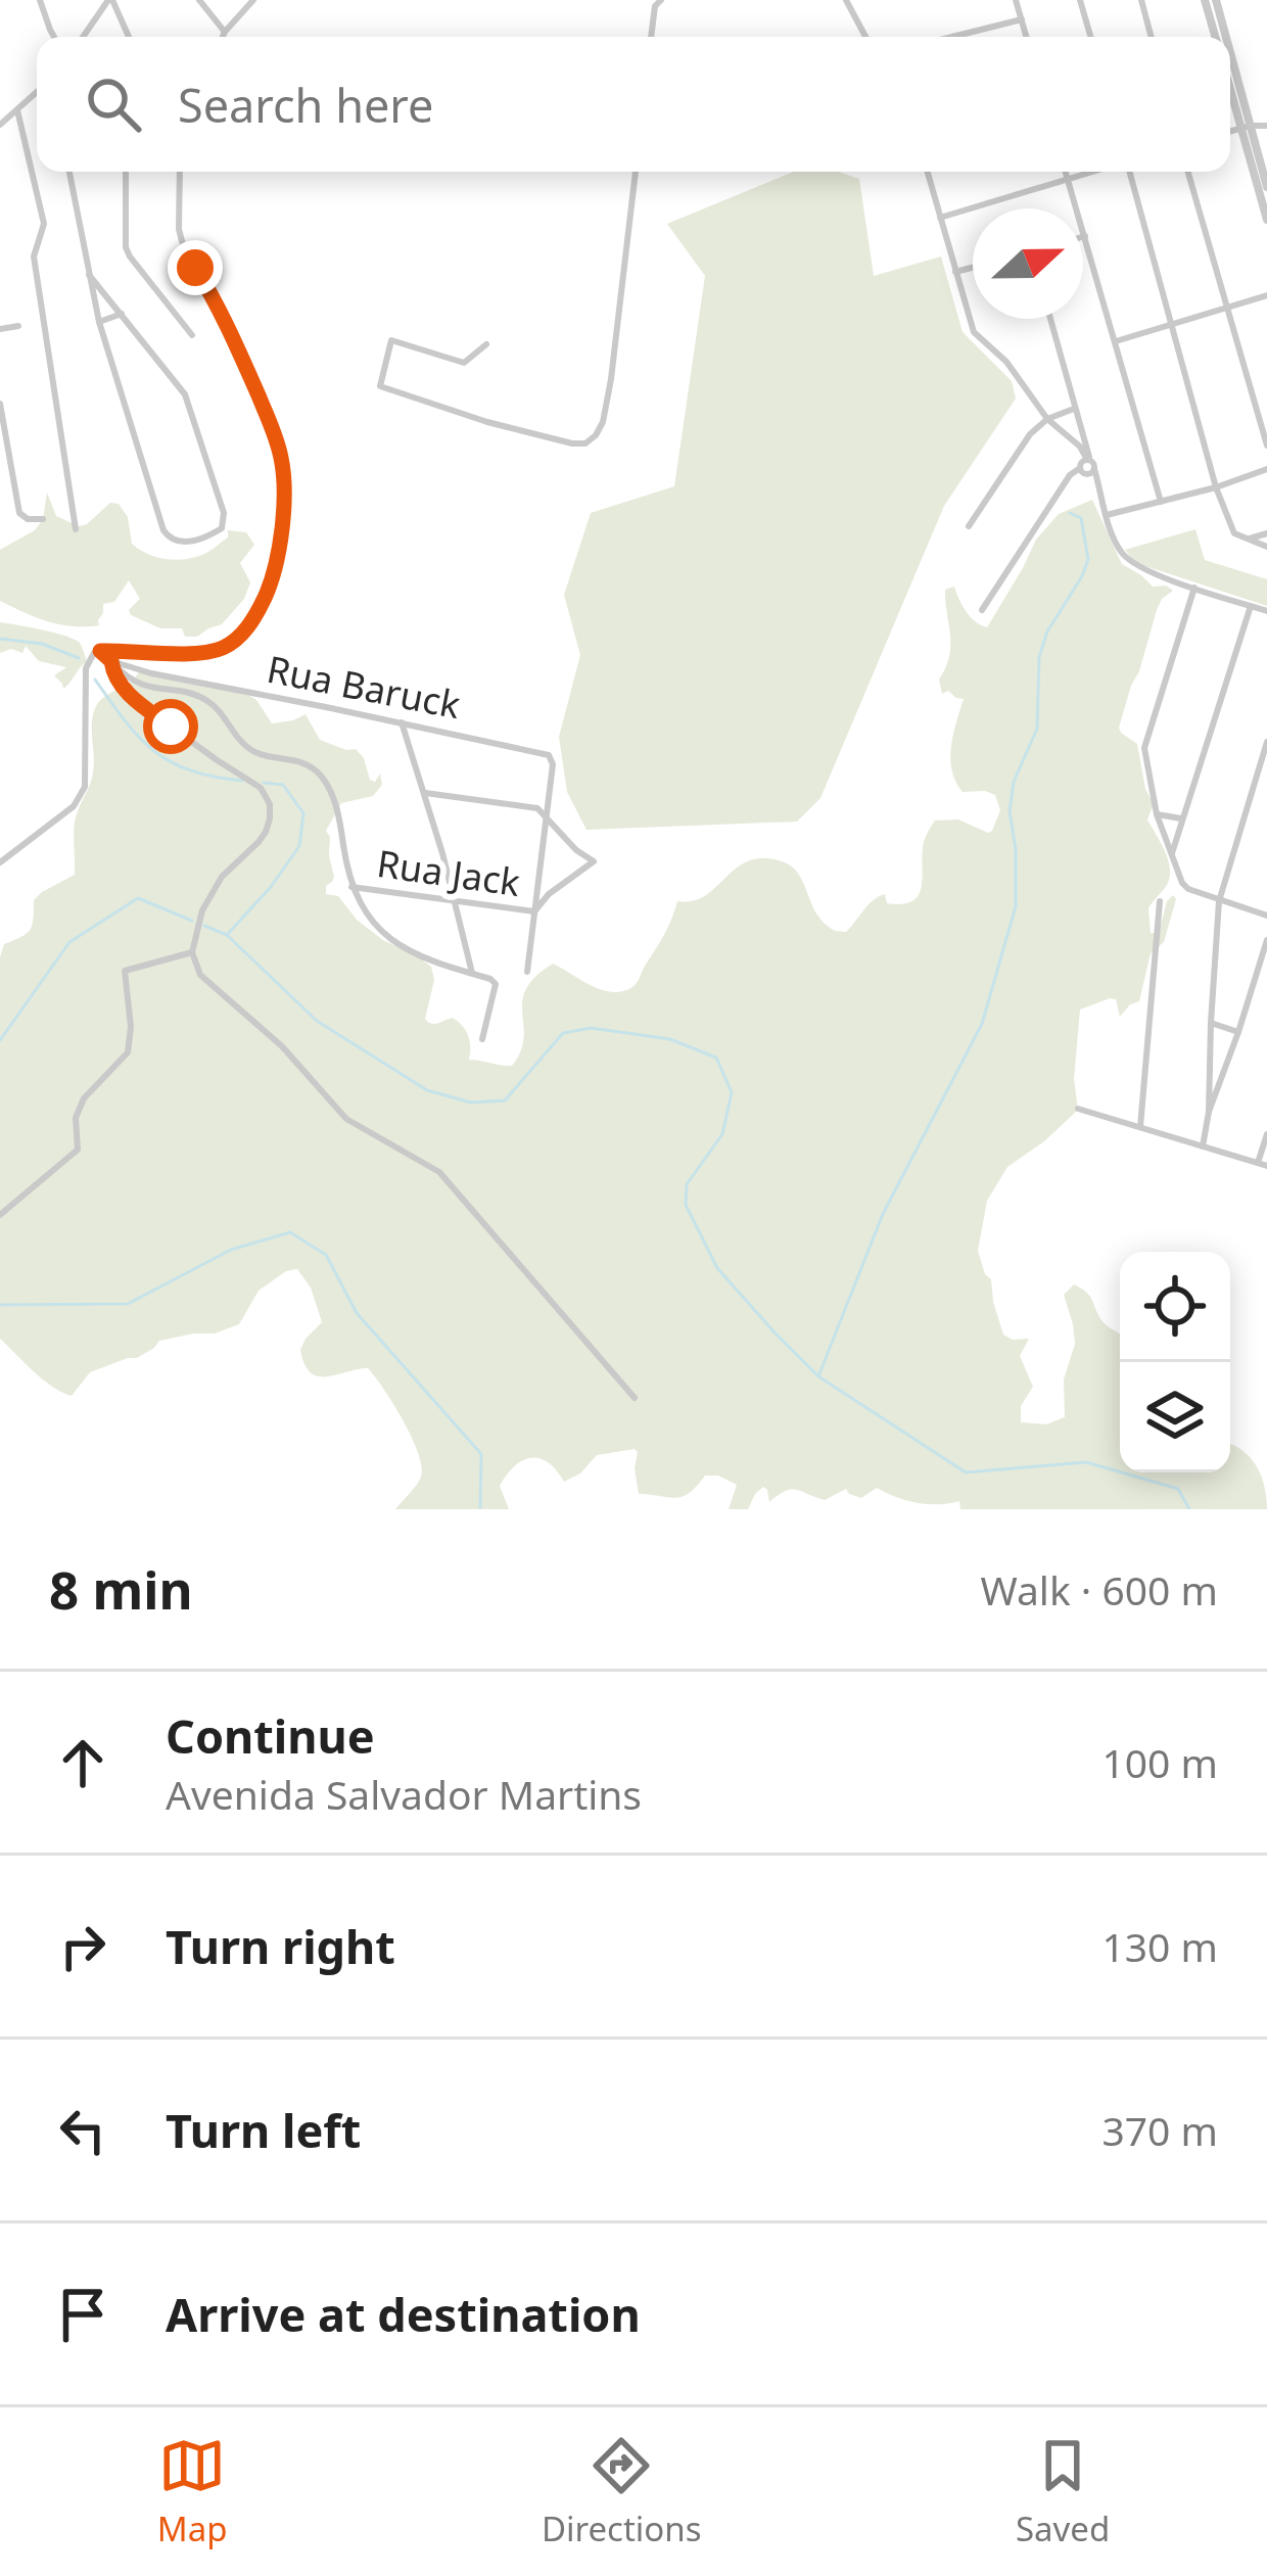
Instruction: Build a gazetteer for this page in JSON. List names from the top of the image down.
{
  "streets": {
    "street": ["Rua Baruck", "Rua Jack"]
  },
  "crossings": [
    ["Rua Baruck", "Rua Jack"]
  ],
  "north": "right",
  "page": {
    "search": "Search here",
    "heading": ["8 min", "Walk · 600 m"],
    "list": [
      ["Continue", "Avenida Salvador Martins", "100 m"],
      ["Turn right", "130 m"],
      ["Turn left", "370 m"],
      "Arrive at destination"
    ],
    "nav": ["Map", "Directions", "Saved"]
  }
}
